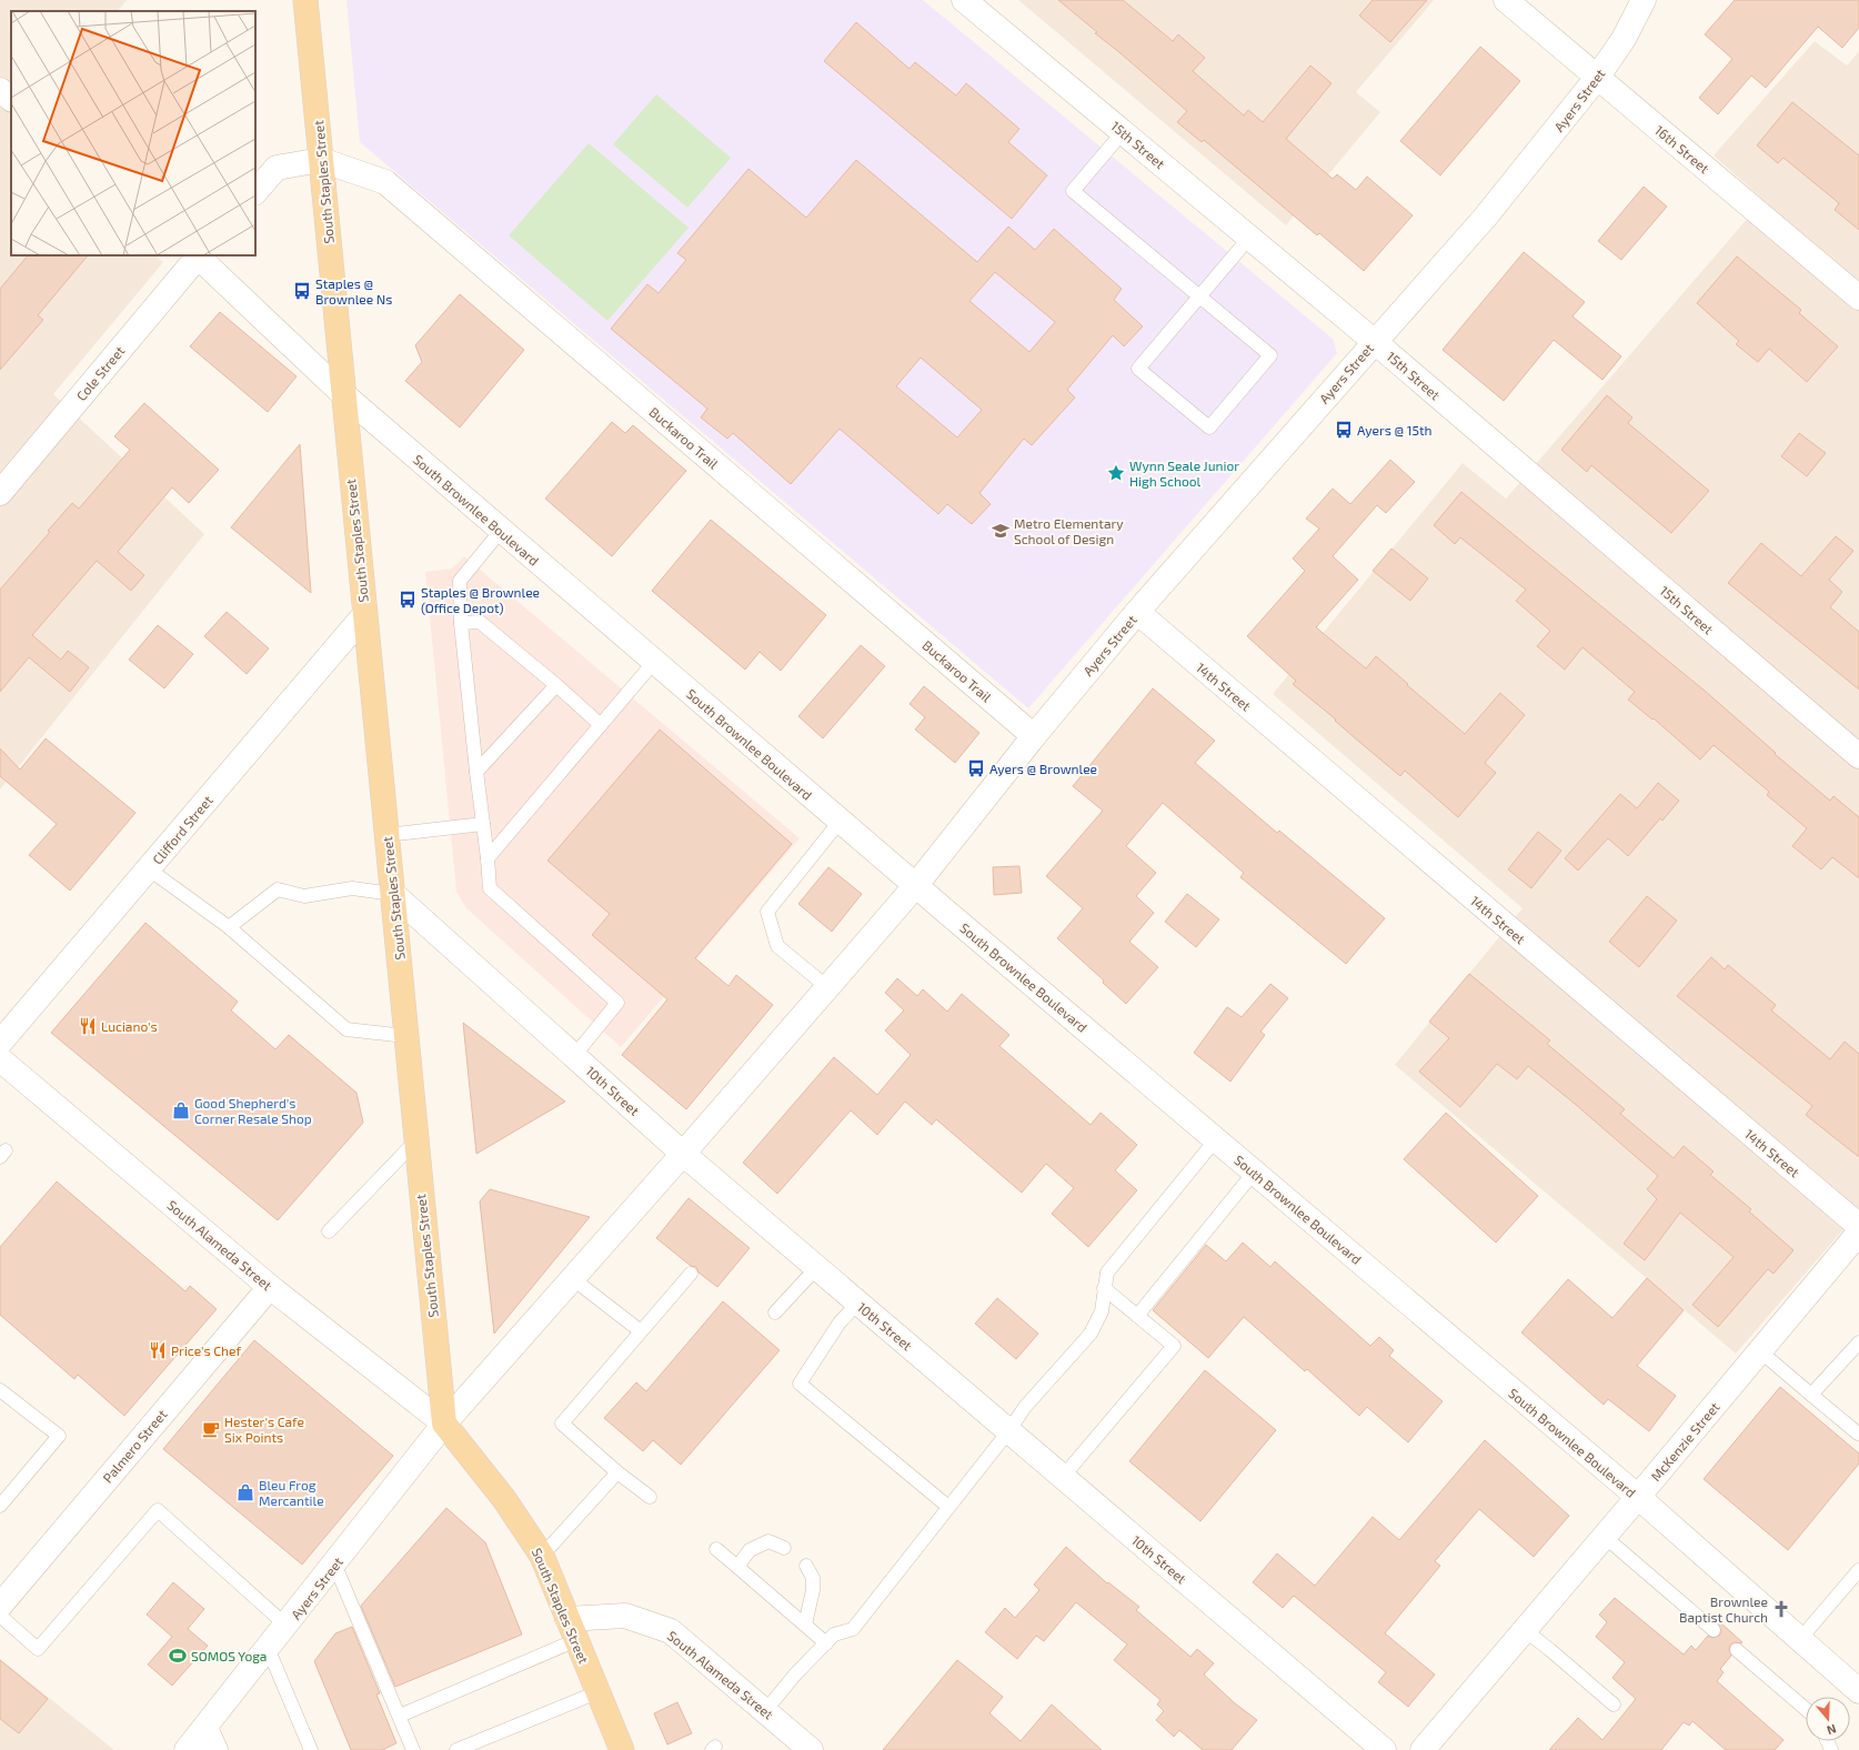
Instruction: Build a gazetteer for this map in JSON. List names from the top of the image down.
{
  "streets": {
    "main road": ["South Staples Street"],
    "street": [
      "Ayers Street",
      "15th Street",
      "16th Street",
      "Cole Street",
      "Buckaroo Trail",
      "South Brownlee Boulevard",
      "14th Street",
      "Clifford Street",
      "10th Street",
      "South Alameda Street",
      "McKenzie Street",
      "Palmero Street"
    ]
  },
  "crossings": [
    ["Ayers Street", "15th Street"],
    ["Ayers Street", "16th Street"],
    ["Ayers Street", "South Staples Street"],
    ["Ayers Street", "Buckaroo Trail"],
    ["Ayers Street", "South Brownlee Boulevard"],
    ["Ayers Street", "14th Street"],
    ["Ayers Street", "10th Street"],
    ["Ayers Street", "South Alameda Street"],
    ["South Staples Street", "Buckaroo Trail"],
    ["South Staples Street", "South Brownlee Boulevard"],
    ["South Staples Street", "Clifford Street"],
    ["South Staples Street", "10th Street"],
    ["South Staples Street", "South Alameda Street"],
    ["Cole Street", "South Brownlee Boulevard"],
    ["South Brownlee Boulevard", "McKenzie Street"],
    ["South Alameda Street", "Palmero Street"]
  ],
  "places": {
    "bus stop": [
      "Staples @ Brownlee Ns",
      "Ayers @ 15th",
      "Staples @ Brownlee (Office Depot)",
      "Ayers @ Brownlee"
    ],
    "place": ["Wynn Seale Junior High School"],
    "school or university": ["Metro Elementary School of Design"],
    "restaurant": ["Luciano's", "Price's Chef"],
    "shop": ["Good Shepherd's Corner Resale Shop", "Bleu Frog Mercantile"],
    "cafe": ["Hester's Cafe Six Points"],
    "church": ["Brownlee Baptist Church"],
    "sports": ["SOMOS Yoga"]
  },
  "north": "bottom"
}
